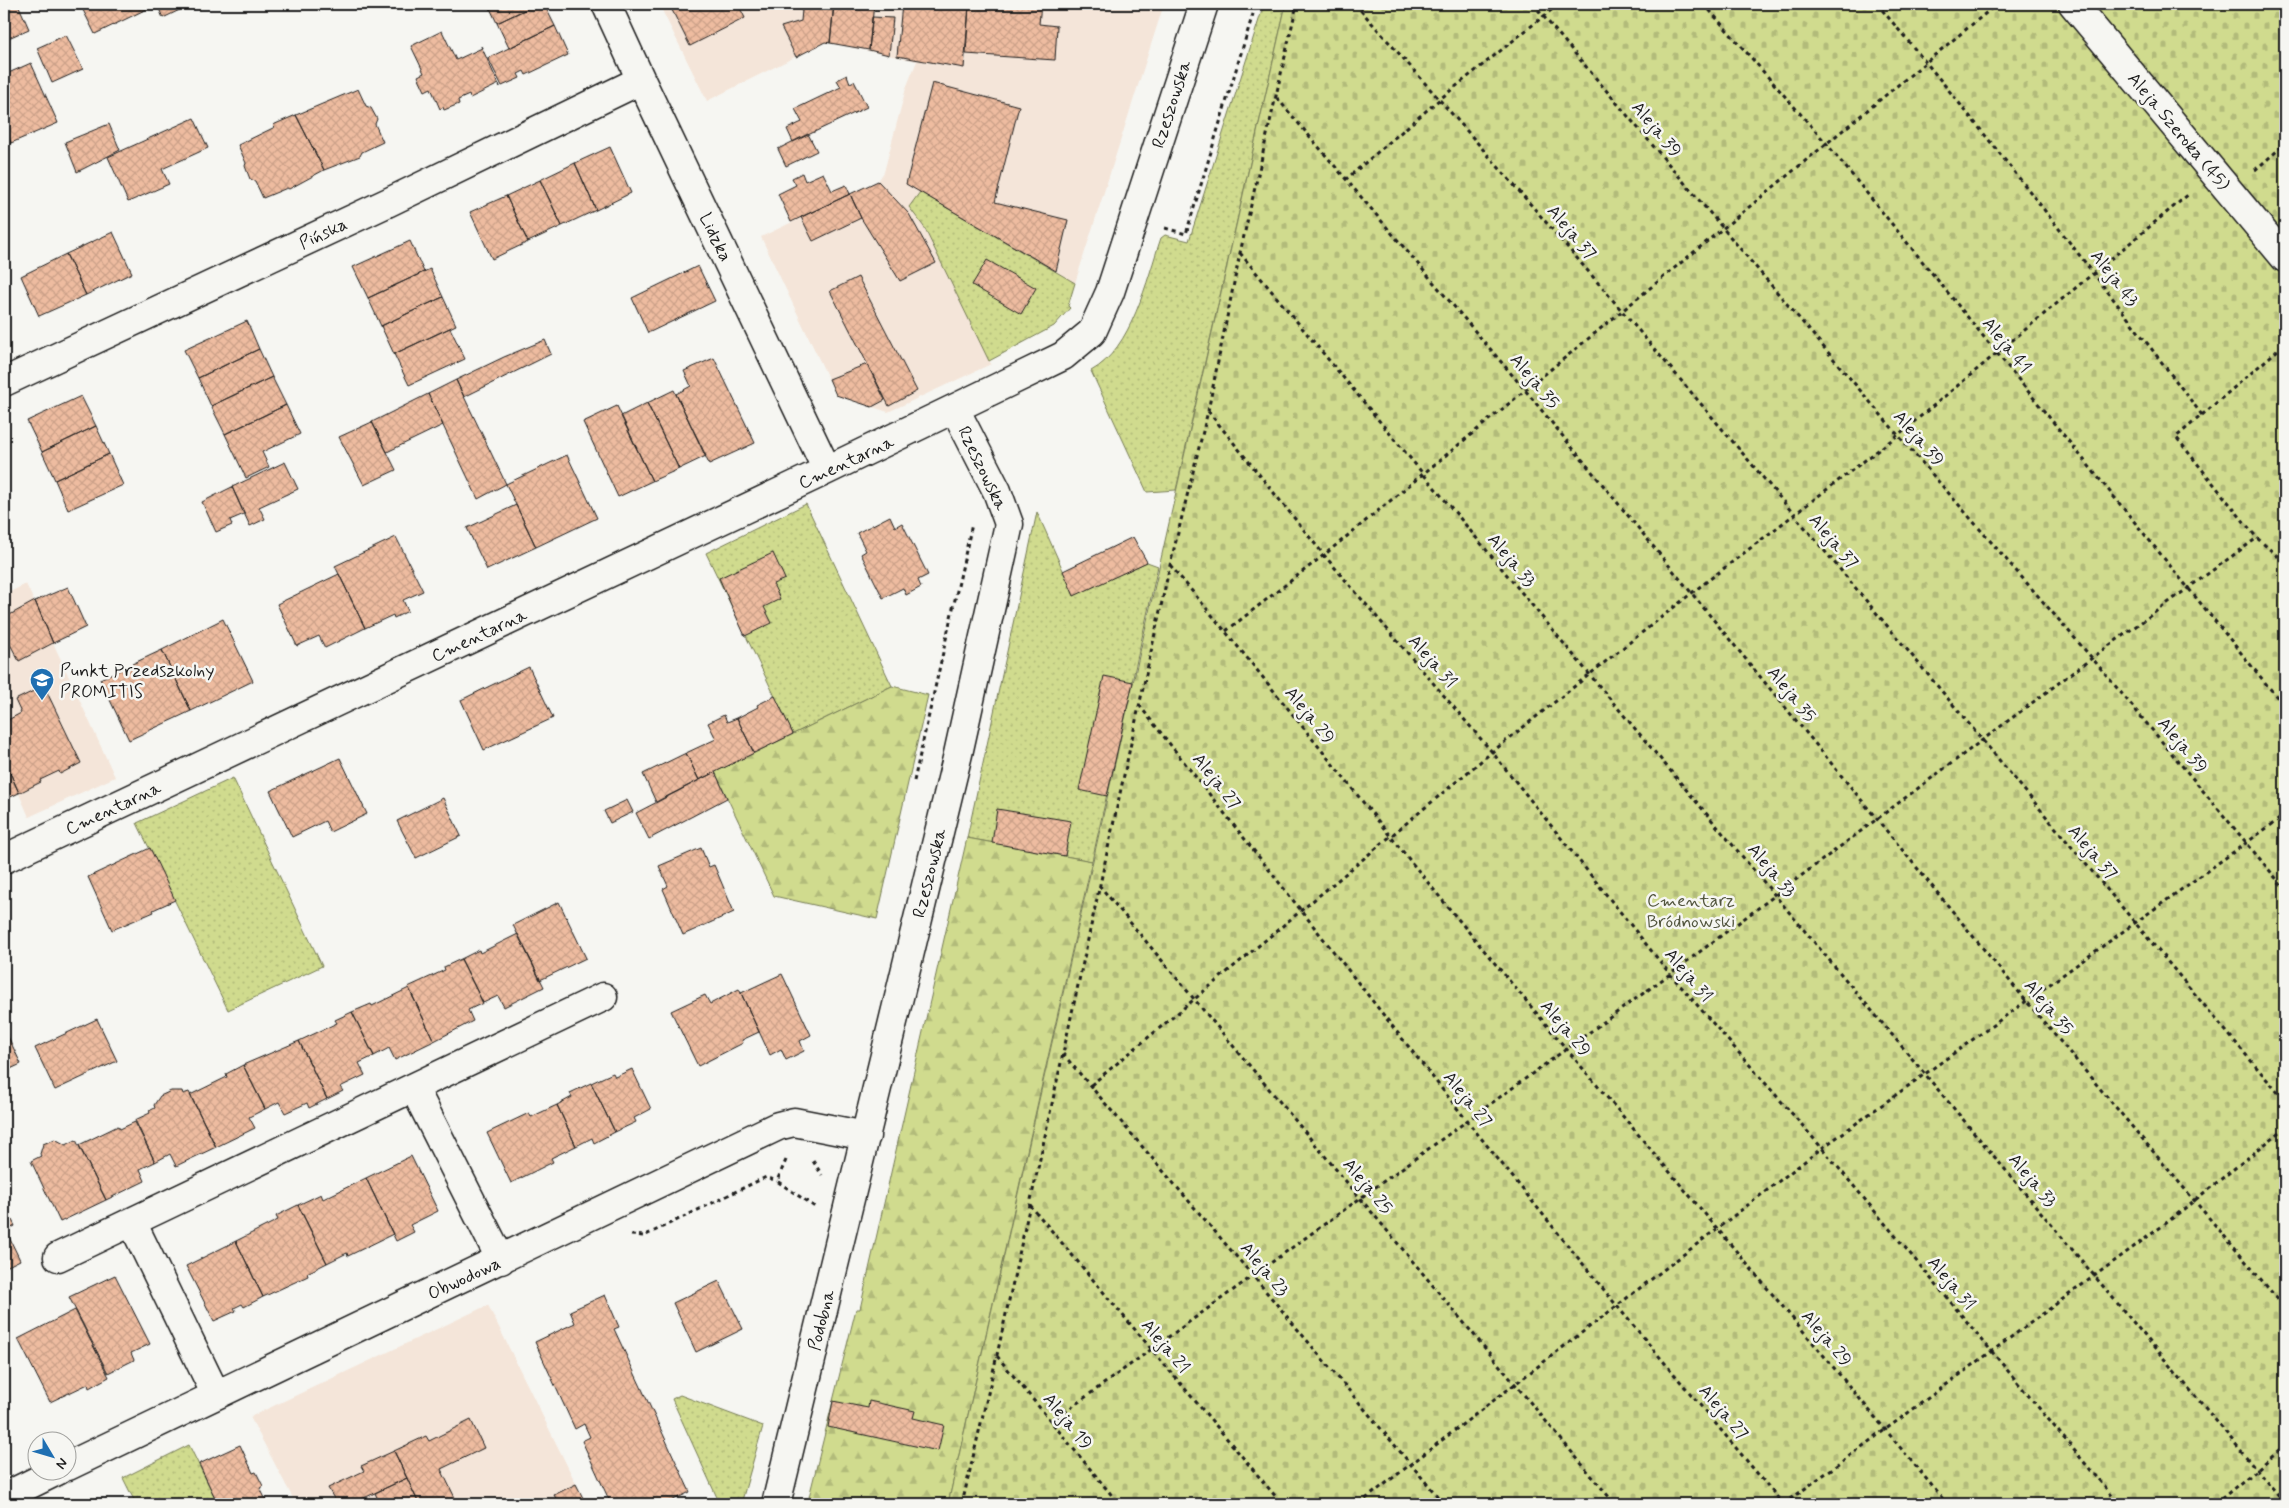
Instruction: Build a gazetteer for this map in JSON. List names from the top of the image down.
{
  "streets": {
    "street": [
      "Rzeszowska",
      "Aleja Szeroka (45)",
      "Pińska",
      "Lidzka",
      "Cmentarna",
      "Obwodowa",
      "Podobna"
    ],
    "path": [
      "Aleja 39",
      "Aleja 37",
      "Aleja 43",
      "Aleja 41",
      "Aleja 35",
      "Aleja 33",
      "Aleja 31",
      "Aleja 29",
      "Aleja 27",
      "Aleja 25",
      "Aleja 23",
      "Aleja 21",
      "Aleja 19"
    ]
  },
  "crossings": [
    ["Rzeszowska", "Cmentarna"],
    ["Rzeszowska", "Obwodowa"],
    ["Rzeszowska", "Podobna"],
    ["Pińska", "Lidzka"],
    ["Lidzka", "Cmentarna"],
    ["Obwodowa", "Podobna"]
  ],
  "parks": ["Cmentarz Bródnowski"],
  "places": {
    "school or university": ["Punkt Przedszkolny PROMITIS"]
  },
  "north": "bottom right"
}
